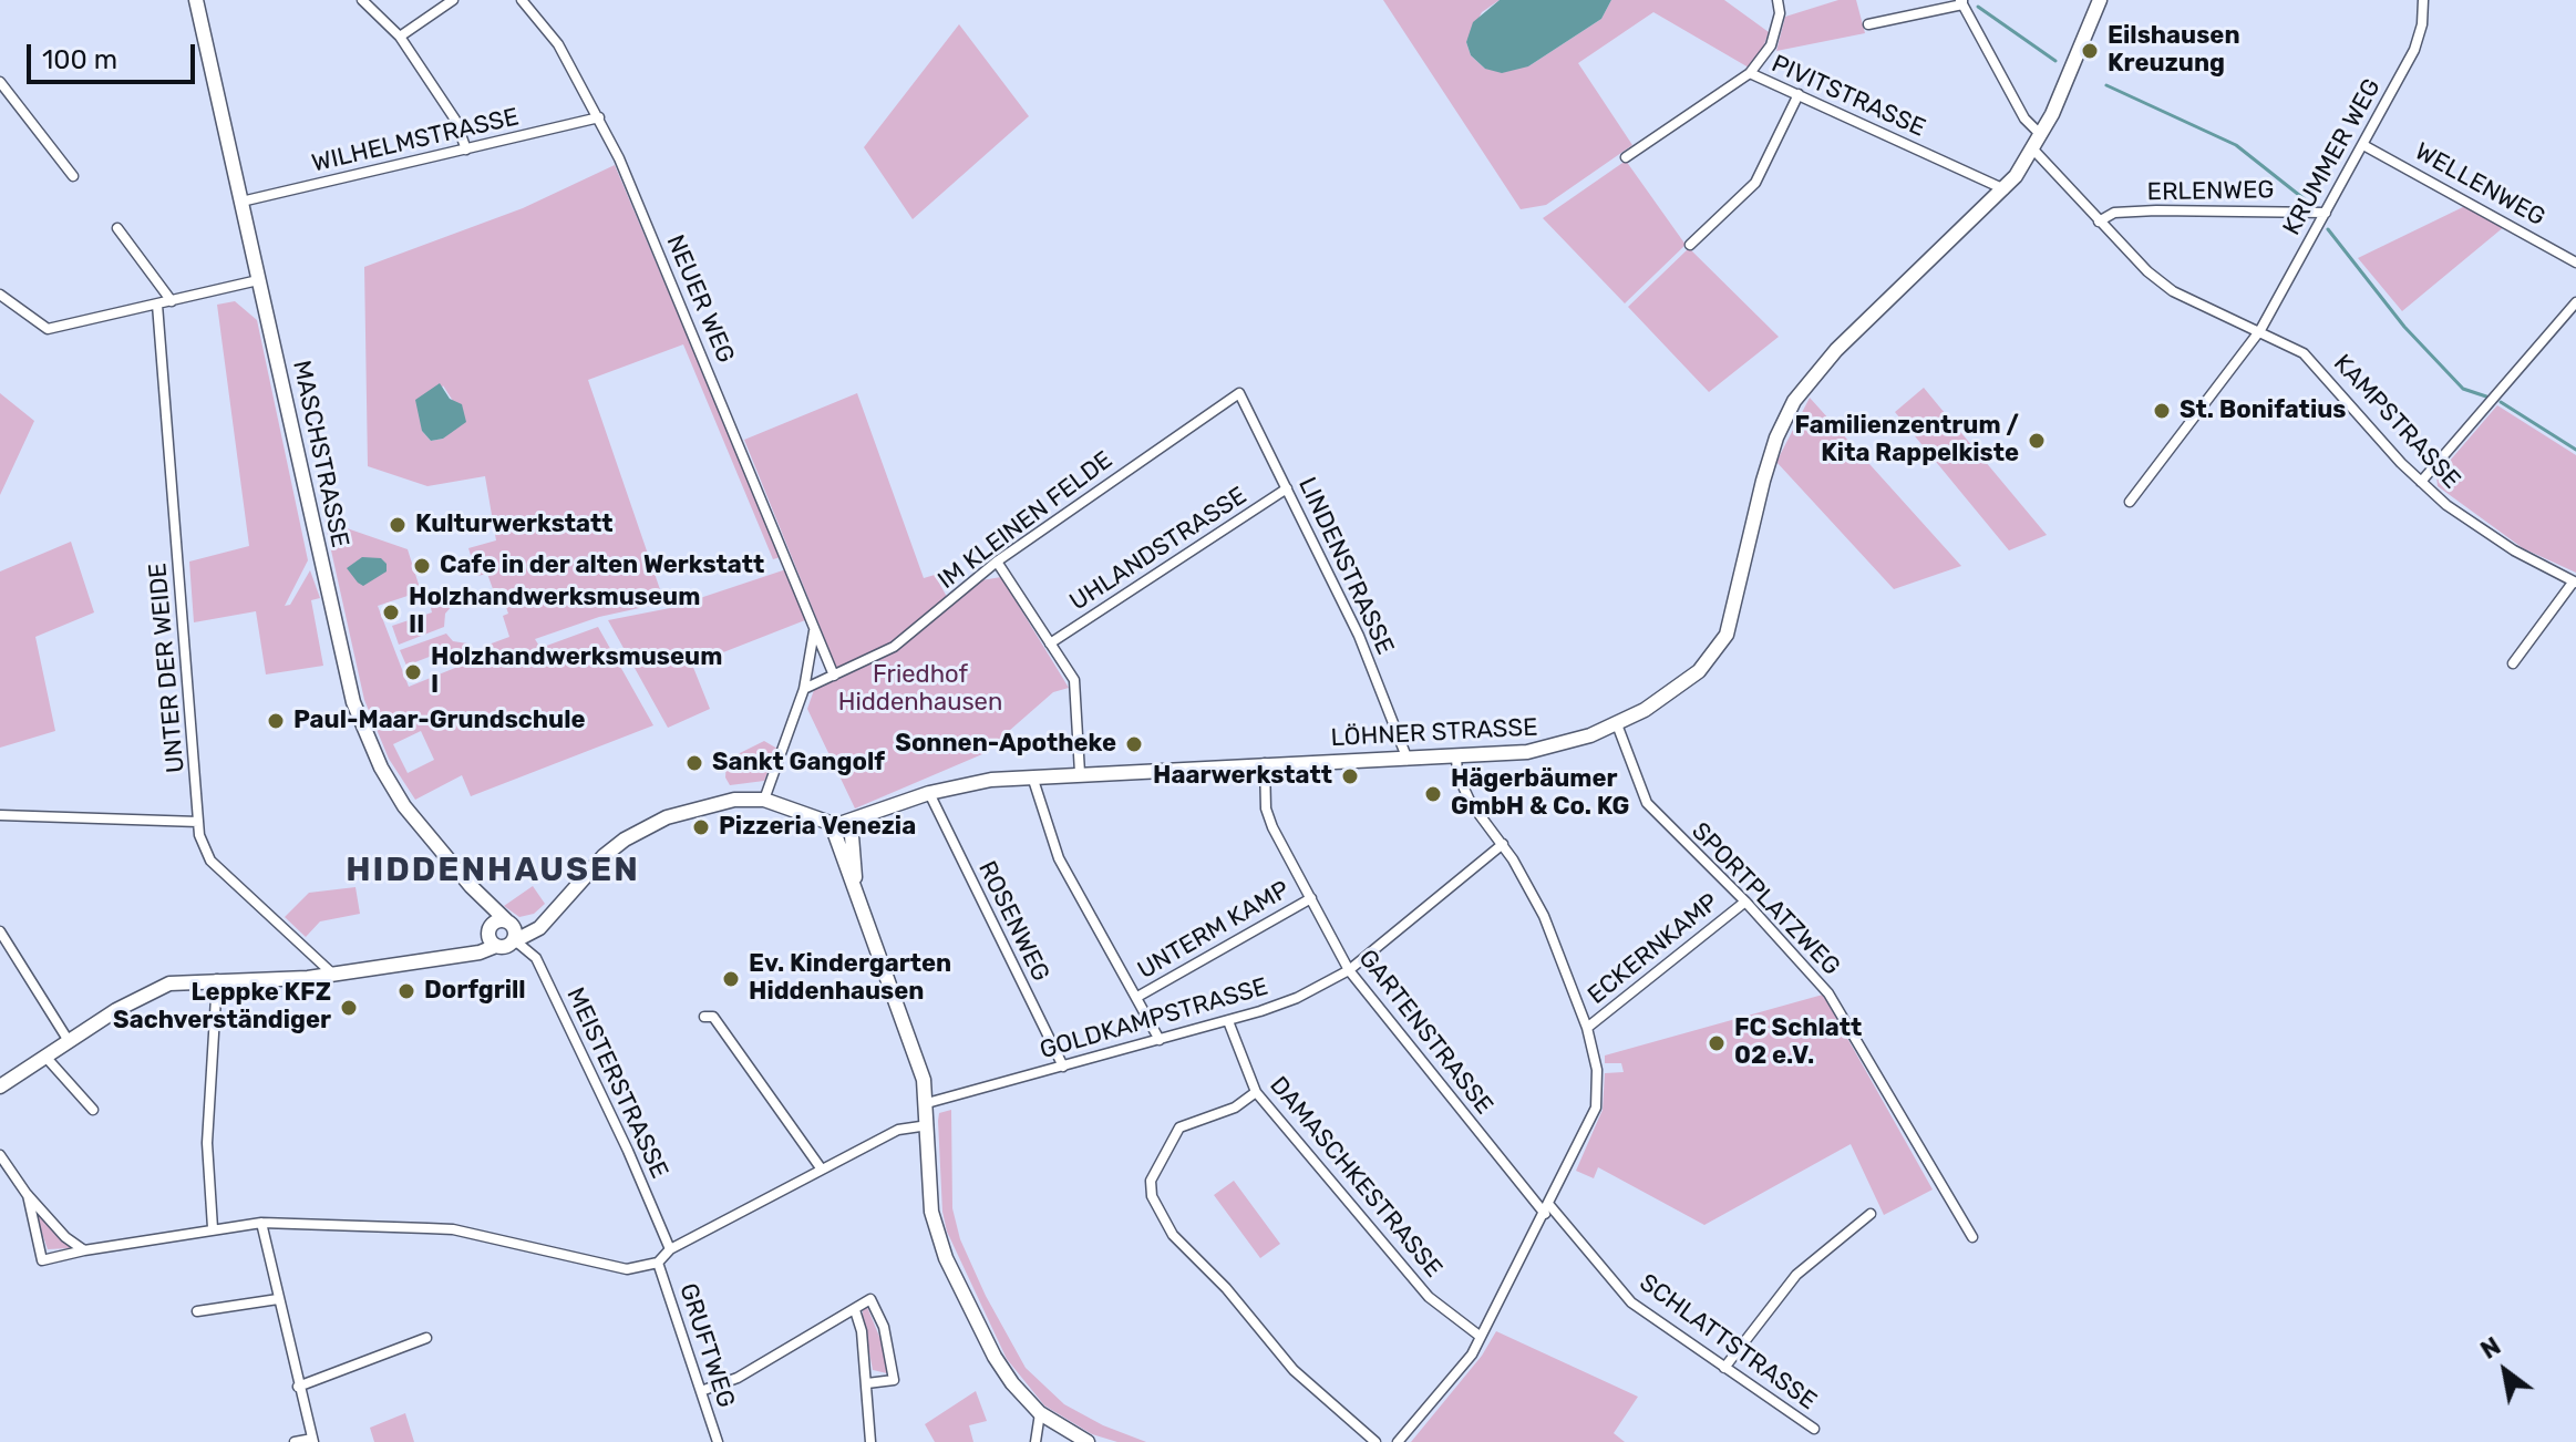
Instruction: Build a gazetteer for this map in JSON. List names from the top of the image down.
{
  "streets": {
    "main road": ["MASCHSTRASSE", "LÖHNER STRASSE"],
    "street": [
      "PIVITSTRASSE",
      "WILHELMSTRASSE",
      "KRUMMER WEG",
      "WELLENWEG",
      "ERLENWEG",
      "NEUER WEG",
      "KAMPSTRASSE",
      "IM KLEINEN FELDE",
      "UHLANDSTRASSE",
      "LINDENSTRASSE",
      "UNTER DER WEIDE",
      "SPORTPLATZWEG",
      "ROSENWEG",
      "UNTERM KAMP",
      "ECKERNKAMP",
      "GOLDKAMPSTRASSE",
      "GARTENSTRASSE",
      "MEISTERSTRASSE",
      "DAMASCHKESTRASSE",
      "SCHLATTSTRASSE",
      "GRUFTWEG"
    ]
  },
  "crossings": [
    ["PIVITSTRASSE", "LÖHNER STRASSE"],
    ["WILHELMSTRASSE", "NEUER WEG"],
    ["WILHELMSTRASSE", "MASCHSTRASSE"],
    ["KRUMMER WEG", "WELLENWEG"],
    ["KRUMMER WEG", "ERLENWEG"],
    ["KRUMMER WEG", "KAMPSTRASSE"],
    ["ERLENWEG", "KAMPSTRASSE"],
    ["NEUER WEG", "IM KLEINEN FELDE"],
    ["KAMPSTRASSE", "LÖHNER STRASSE"],
    ["MASCHSTRASSE", "MEISTERSTRASSE"],
    ["IM KLEINEN FELDE", "LINDENSTRASSE"],
    ["UHLANDSTRASSE", "LINDENSTRASSE"],
    ["LINDENSTRASSE", "LÖHNER STRASSE"],
    ["LÖHNER STRASSE", "SPORTPLATZWEG"],
    ["LÖHNER STRASSE", "ROSENWEG"],
    ["LÖHNER STRASSE", "GARTENSTRASSE"],
    ["SPORTPLATZWEG", "ECKERNKAMP"],
    ["ROSENWEG", "GOLDKAMPSTRASSE"],
    ["UNTERM KAMP", "GARTENSTRASSE"],
    ["GOLDKAMPSTRASSE", "GARTENSTRASSE"],
    ["GOLDKAMPSTRASSE", "DAMASCHKESTRASSE"],
    ["GARTENSTRASSE", "SCHLATTSTRASSE"]
  ],
  "districts": ["HIDDENHAUSEN"],
  "parks": ["Friedhof Hiddenhausen"],
  "places": [
    "Eilshausen Kreuzung",
    "St. Bonifatius",
    "Familienzentrum / Kita Rappelkiste",
    "Kulturwerkstatt",
    "Cafe in der alten Werkstatt",
    "Holzhandwerksmuseum II",
    "Holzhandwerksmuseum I",
    "Paul-Maar-Grundschule",
    "Sonnen-Apotheke",
    "Sankt Gangolf",
    "Haarwerkstatt",
    "Hägerbäumer GmbH & Co. KG",
    "Pizzeria Venezia",
    "Ev. Kindergarten Hiddenhausen",
    "Dorfgrill",
    "Leppke KFZ Sachverständiger",
    "FC Schlatt 02 e.V."
  ],
  "scale_bar": "100 m",
  "north": "top left"
}
